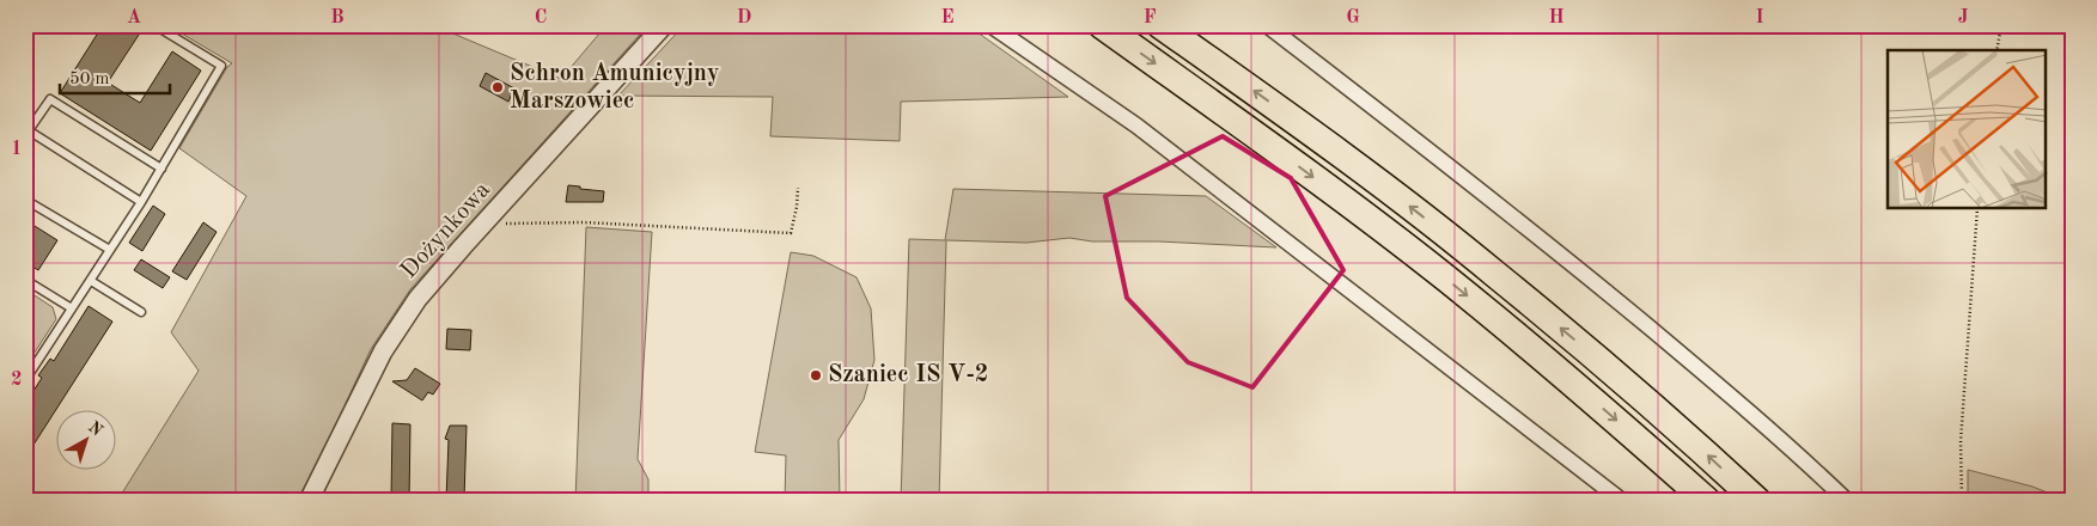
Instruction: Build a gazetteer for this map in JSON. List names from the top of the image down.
{
  "streets": {
    "street": ["Dożynkowa"]
  },
  "places": ["Schron Amunicyjny Marszowiec", "Szaniec IS V-2"],
  "scale_bar": "50 m",
  "north": "top right",
  "grid": {
    "columns": [
      "A",
      "B",
      "C",
      "D",
      "E",
      "F",
      "G",
      "H",
      "I",
      "J"
    ],
    "rows": ["1", "2"]
  }
}
